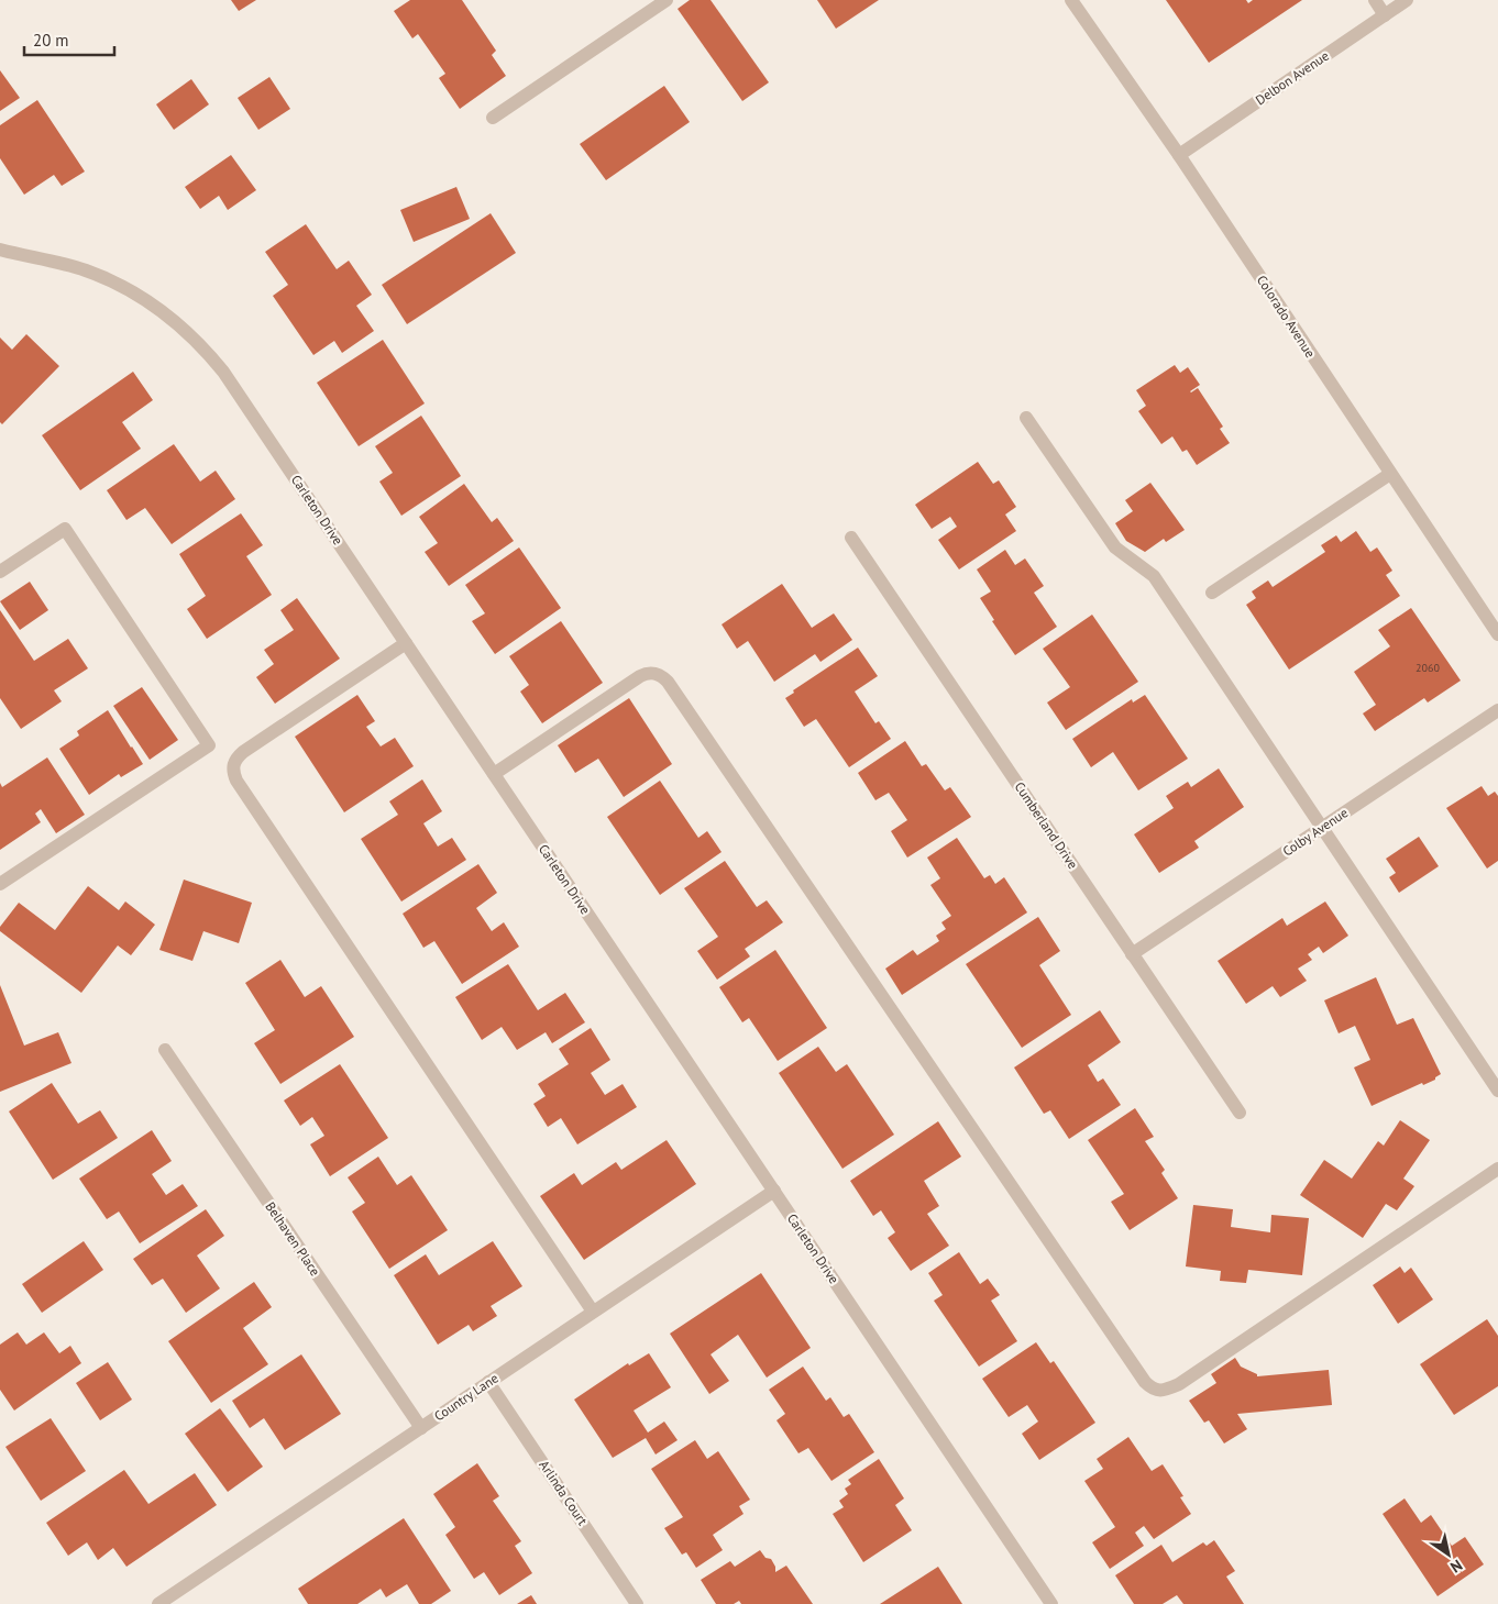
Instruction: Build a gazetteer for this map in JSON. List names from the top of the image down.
{
  "streets": {
    "street": [
      "Delbon Avenue",
      "Colorado Avenue",
      "Carleton Drive",
      "Cumberland Drive",
      "Colby Avenue",
      "Belhaven Place",
      "Country Lane",
      "Arlinda Court"
    ]
  },
  "crossings": [
    ["Delbon Avenue", "Colorado Avenue"],
    ["Carleton Drive", "Country Lane"],
    ["Cumberland Drive", "Colby Avenue"],
    ["Belhaven Place", "Country Lane"],
    ["Country Lane", "Arlinda Court"]
  ],
  "house_numbers": ["2060"],
  "scale_bar": "20 m",
  "north": "bottom right"
}
